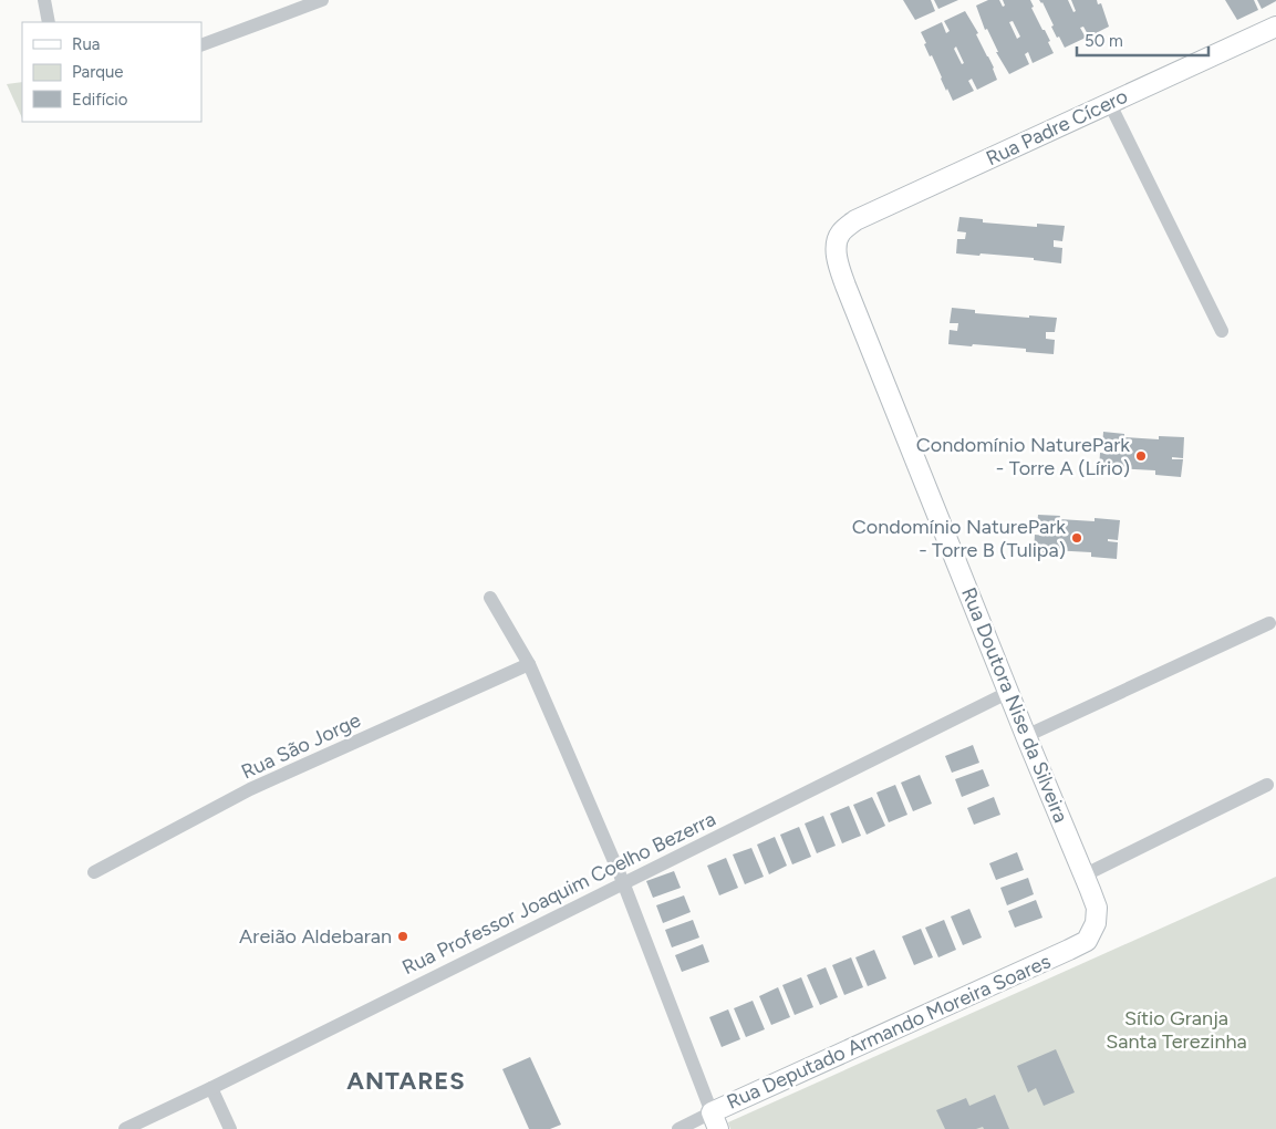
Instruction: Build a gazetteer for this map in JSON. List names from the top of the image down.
{
  "streets": {
    "street": [
      "Rua Padre Cícero",
      "Rua Doutora Nise da Silveira",
      "Rua São Jorge",
      "Rua Professor Joaquim Coelho Bezerra",
      "Rua Deputado Armando Moreira Soares"
    ]
  },
  "crossings": [
    ["Rua Padre Cícero", "Rua Doutora Nise da Silveira"],
    ["Rua Doutora Nise da Silveira", "Rua Professor Joaquim Coelho Bezerra"],
    ["Rua Doutora Nise da Silveira", "Rua Deputado Armando Moreira Soares"]
  ],
  "districts": ["ANTARES"],
  "parks": ["Sítio Granja Santa Terezinha"],
  "places": ["Condomínio NaturePark - Torre A (Lírio)", "Condomínio NaturePark - Torre B (Tulipa)", "Areião Aldebaran"],
  "legend": ["Rua", "Parque", "Edifício"],
  "scale_bar": "50 m"
}
